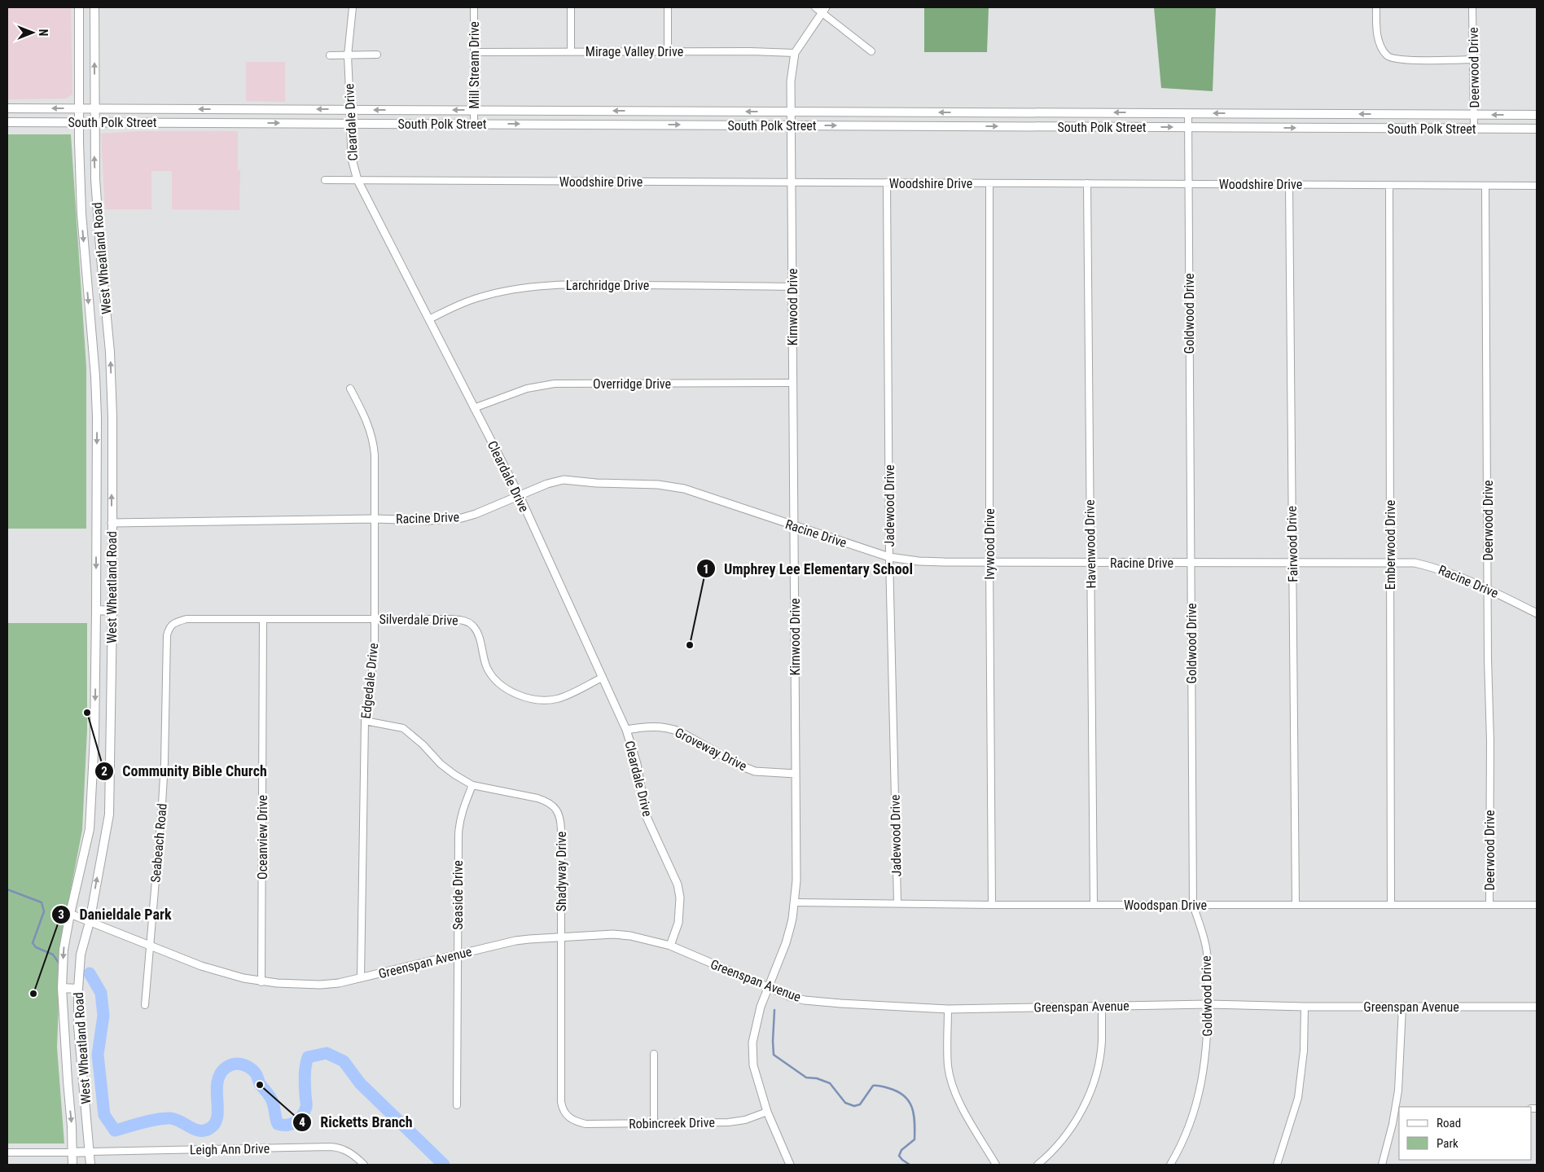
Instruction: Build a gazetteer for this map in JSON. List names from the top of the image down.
{
  "streets": {
    "main road": ["South Polk Street", "West Wheatland Road", "Racine Drive"],
    "street": [
      "Mirage Valley Drive",
      "Mill Stream Drive",
      "Deerwood Drive",
      "Cleardale Drive",
      "Woodshire Drive",
      "Larchridge Drive",
      "Kirnwood Drive",
      "Goldwood Drive",
      "Overridge Drive",
      "Jadewood Drive",
      "Ivywood Drive",
      "Havenwood Drive",
      "Fairwood Drive",
      "Emberwood Drive",
      "Silverdale Drive",
      "Edgedale Drive",
      "Groveway Drive",
      "Oceanview Drive",
      "Seabeach Road",
      "Shadyway Drive",
      "Seaside Drive",
      "Woodspan Drive",
      "Greenspan Avenue",
      "Robincreek Drive",
      "Leigh Ann Drive"
    ]
  },
  "crossings": [
    ["Mirage Valley Drive", "Mill Stream Drive"],
    ["Mirage Valley Drive", "Kirnwood Drive"],
    ["Mill Stream Drive", "South Polk Street"],
    ["Deerwood Drive", "South Polk Street"],
    ["Deerwood Drive", "Woodshire Drive"],
    ["Deerwood Drive", "Racine Drive"],
    ["Deerwood Drive", "Woodspan Drive"],
    ["South Polk Street", "Cleardale Drive"],
    ["South Polk Street", "West Wheatland Road"],
    ["South Polk Street", "Kirnwood Drive"],
    ["South Polk Street", "Goldwood Drive"],
    ["Cleardale Drive", "Woodshire Drive"],
    ["Cleardale Drive", "Larchridge Drive"],
    ["Cleardale Drive", "Overridge Drive"],
    ["Cleardale Drive", "Racine Drive"],
    ["Cleardale Drive", "Silverdale Drive"],
    ["Cleardale Drive", "Groveway Drive"],
    ["Cleardale Drive", "Greenspan Avenue"],
    ["Woodshire Drive", "Kirnwood Drive"],
    ["Woodshire Drive", "Goldwood Drive"],
    ["Woodshire Drive", "Jadewood Drive"],
    ["Woodshire Drive", "Ivywood Drive"],
    ["Woodshire Drive", "Havenwood Drive"],
    ["Woodshire Drive", "Fairwood Drive"],
    ["Woodshire Drive", "Emberwood Drive"],
    ["West Wheatland Road", "Racine Drive"],
    ["West Wheatland Road", "Greenspan Avenue"],
    ["West Wheatland Road", "Leigh Ann Drive"],
    ["Larchridge Drive", "Kirnwood Drive"],
    ["Kirnwood Drive", "Overridge Drive"],
    ["Kirnwood Drive", "Racine Drive"],
    ["Kirnwood Drive", "Groveway Drive"],
    ["Kirnwood Drive", "Woodspan Drive"],
    ["Kirnwood Drive", "Greenspan Avenue"],
    ["Kirnwood Drive", "Robincreek Drive"],
    ["Goldwood Drive", "Racine Drive"],
    ["Goldwood Drive", "Woodspan Drive"],
    ["Goldwood Drive", "Greenspan Avenue"],
    ["Jadewood Drive", "Racine Drive"],
    ["Jadewood Drive", "Woodspan Drive"],
    ["Racine Drive", "Ivywood Drive"],
    ["Racine Drive", "Havenwood Drive"],
    ["Racine Drive", "Fairwood Drive"],
    ["Racine Drive", "Emberwood Drive"],
    ["Racine Drive", "Edgedale Drive"],
    ["Ivywood Drive", "Woodspan Drive"],
    ["Havenwood Drive", "Woodspan Drive"],
    ["Fairwood Drive", "Woodspan Drive"],
    ["Emberwood Drive", "Woodspan Drive"],
    ["Silverdale Drive", "Edgedale Drive"],
    ["Silverdale Drive", "Oceanview Drive"],
    ["Silverdale Drive", "Seabeach Road"],
    ["Edgedale Drive", "Shadyway Drive"],
    ["Edgedale Drive", "Greenspan Avenue"],
    ["Oceanview Drive", "Greenspan Avenue"],
    ["Seabeach Road", "Greenspan Avenue"],
    ["Shadyway Drive", "Seaside Drive"],
    ["Shadyway Drive", "Greenspan Avenue"],
    ["Shadyway Drive", "Robincreek Drive"],
    ["Seaside Drive", "Greenspan Avenue"]
  ],
  "places": [
    "Umphrey Lee Elementary School",
    "Community Bible Church",
    "Danieldale Park",
    "Ricketts Branch"
  ],
  "legend": ["Road", "Park"],
  "north": "right"
}
